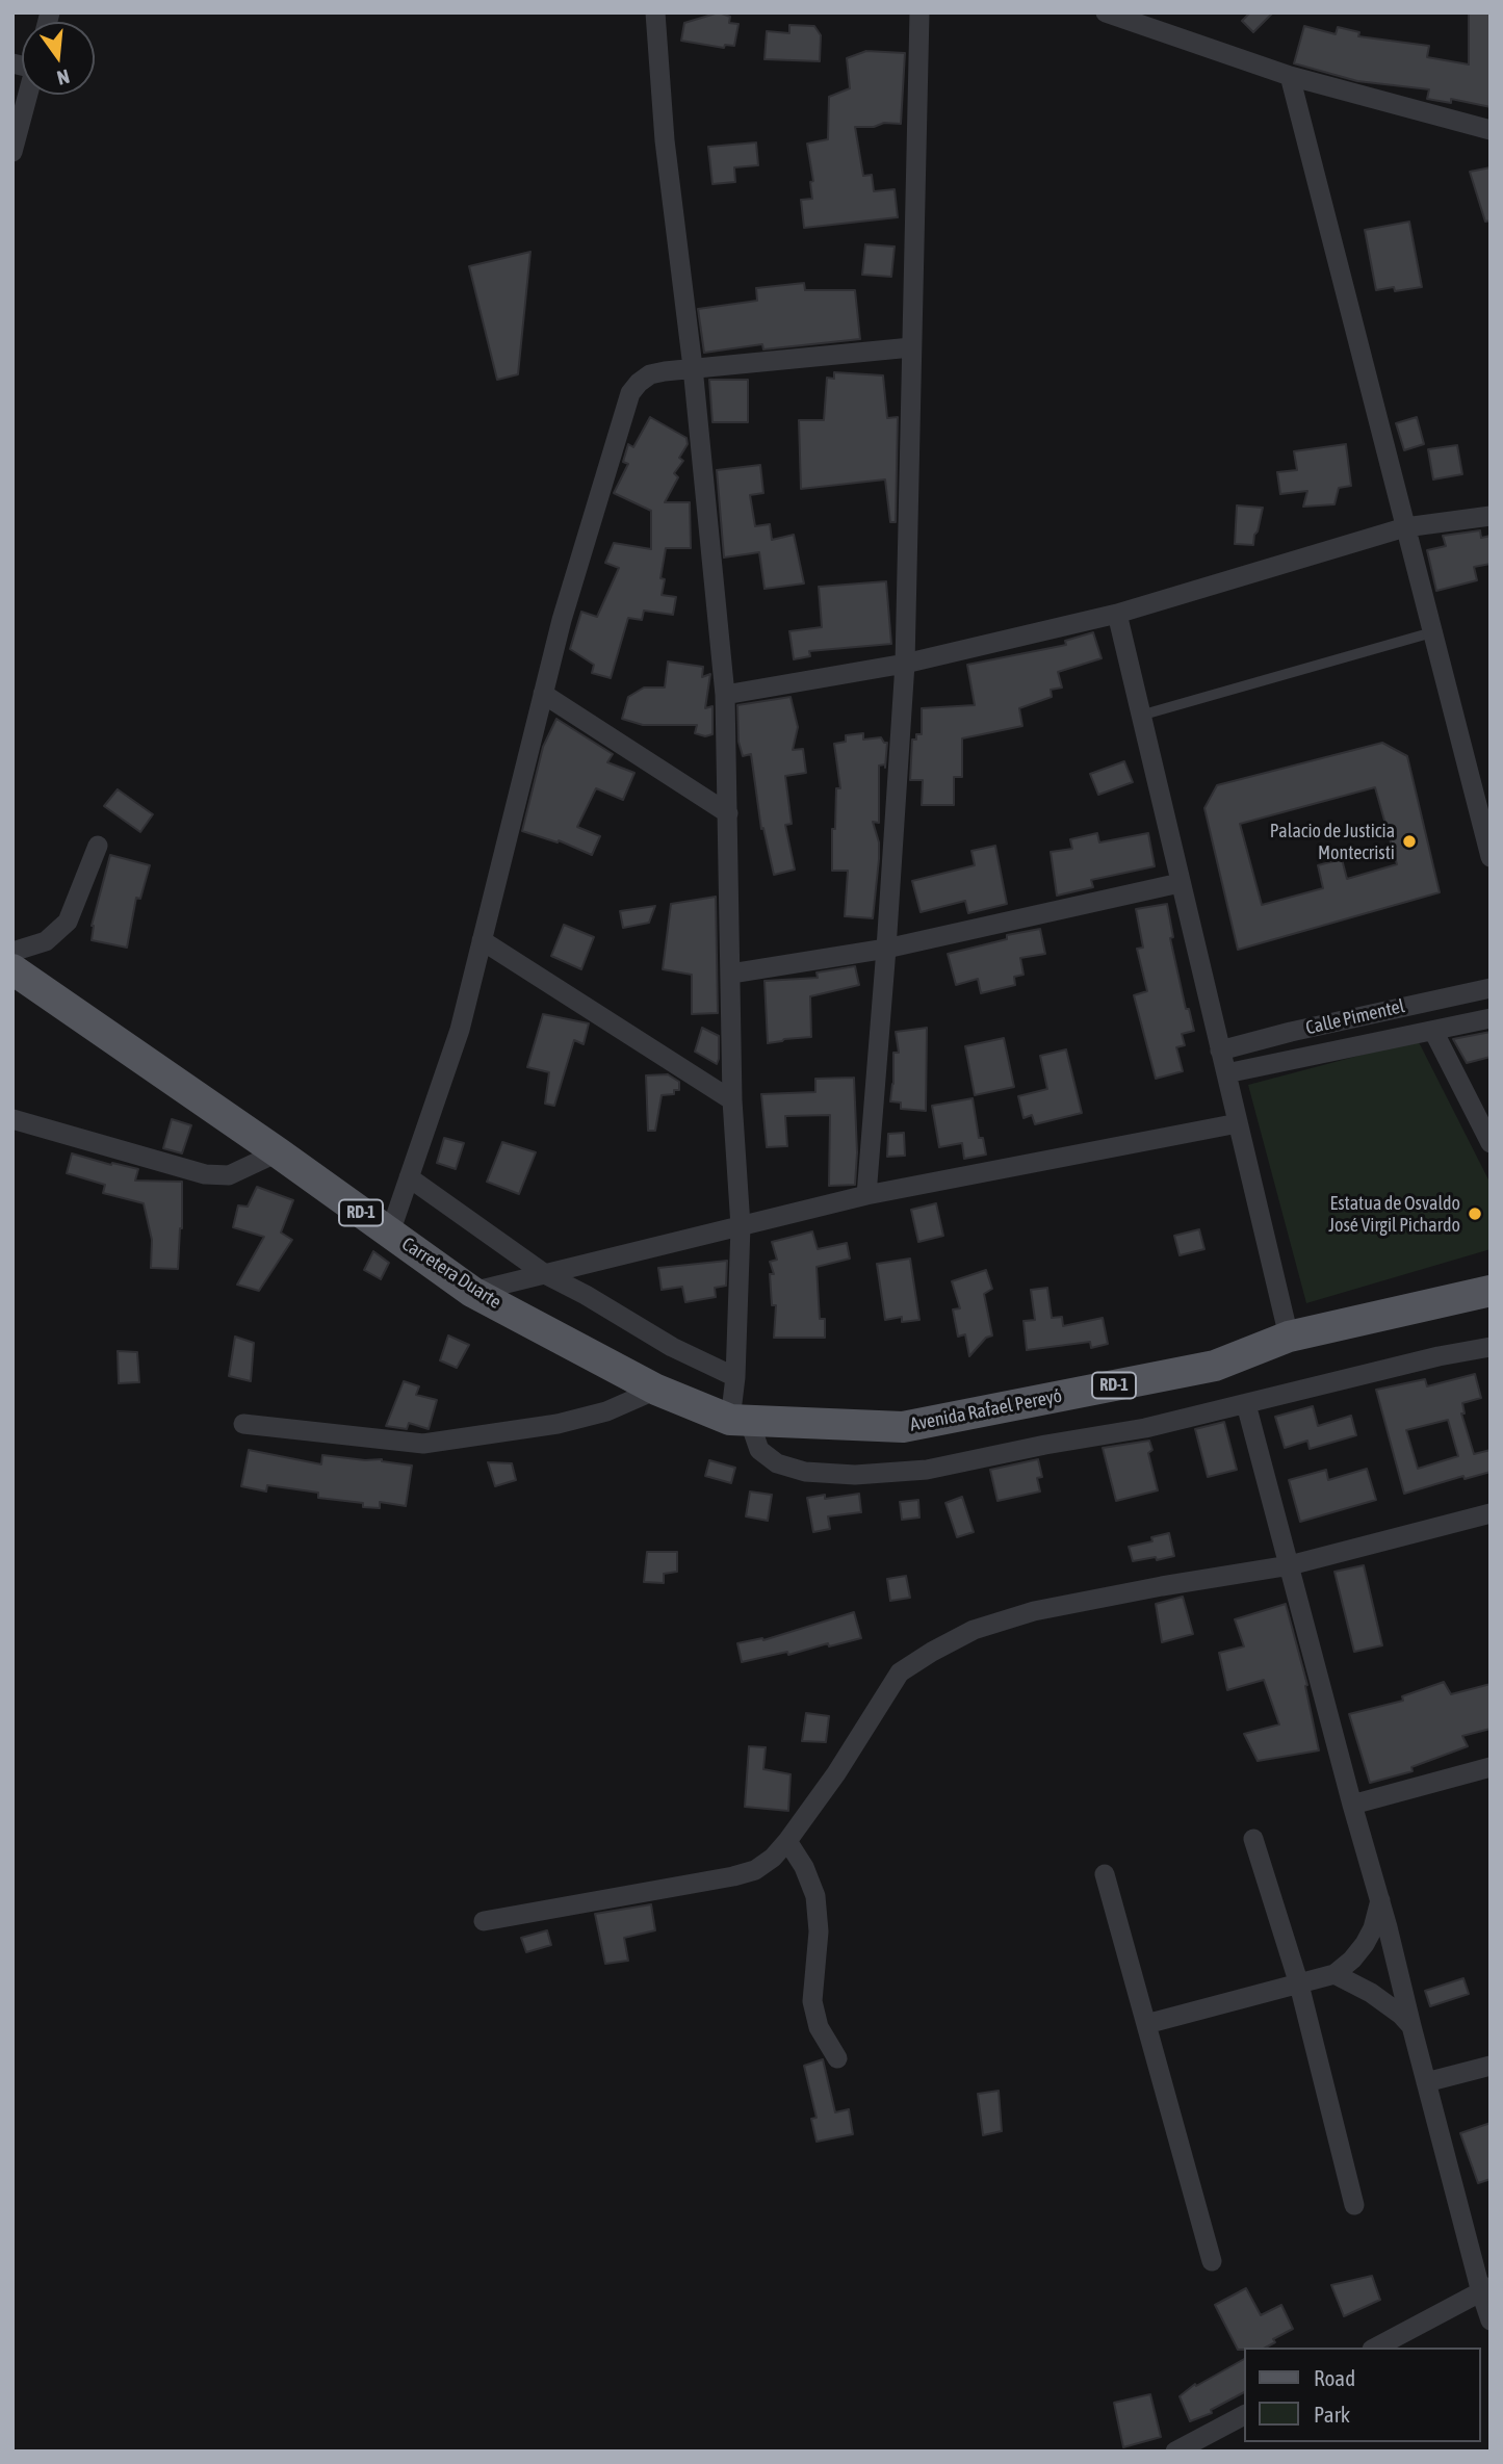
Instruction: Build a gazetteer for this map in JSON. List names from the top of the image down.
{
  "streets": {
    "main road": ["RD-1", "Carretera Duarte", "Avenida Rafael Pereyó"],
    "street": ["Calle Pimentel"]
  },
  "crossings": [
    ["Carretera Duarte", "Avenida Rafael Pereyó"]
  ],
  "places": ["Palacio de Justicia Montecristi", "Estatua de Osvaldo José Virgil Pichardo"],
  "legend": ["Road", "Park"],
  "north": "bottom"
}
